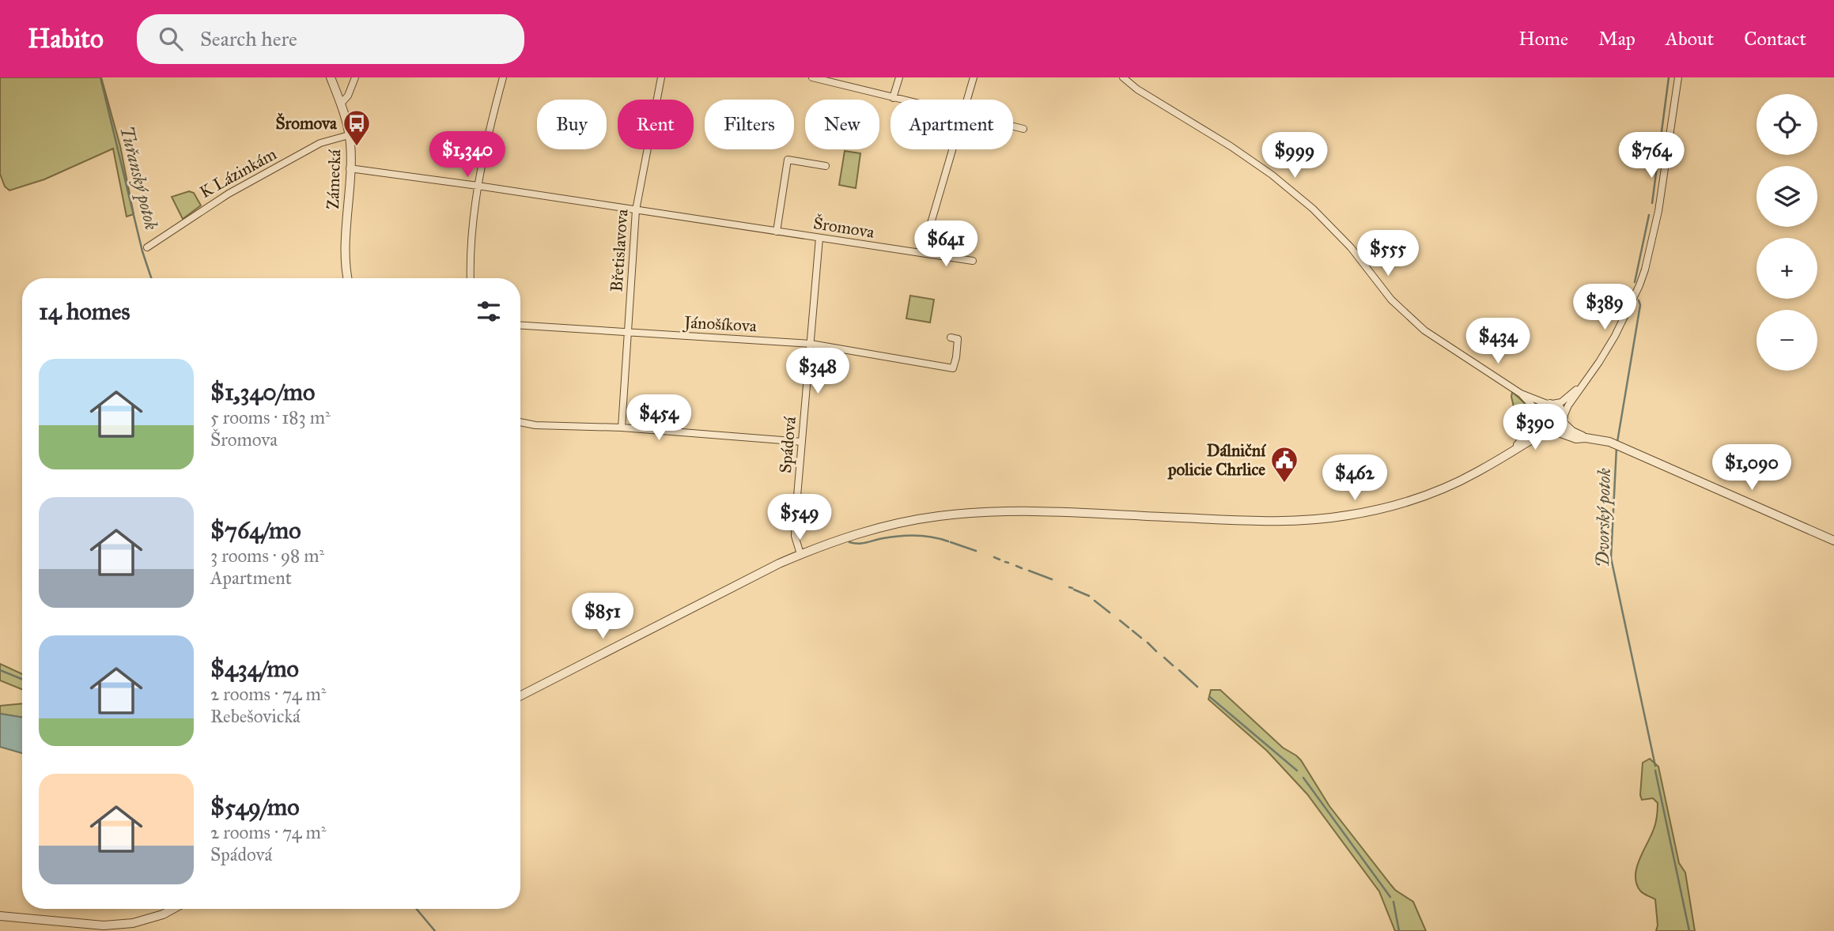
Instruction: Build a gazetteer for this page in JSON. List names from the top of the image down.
{
  "streets": {
    "street": [
      "K Lázinkám",
      "Zámecká",
      "Šromova",
      "Břetislavova",
      "Jánošíkova",
      "Spádová"
    ]
  },
  "crossings": [
    ["K Lázinkám", "Zámecká"],
    ["Zámecká", "Šromova"],
    ["Šromova", "Břetislavova"],
    ["Šromova", "Spádová"],
    ["Břetislavova", "Jánošíkova"],
    ["Jánošíkova", "Spádová"]
  ],
  "water": ["Tuřanský potok", "Dvorský potok"],
  "places": {
    "bus stop": ["Šromova"],
    "public building": ["Dálniční policie Chrlice"]
  },
  "page": {
    "header": "Habito",
    "search": "Search here",
    "nav": [
      "Home",
      "Map",
      "About",
      "Contact"
    ],
    "map_buttons": ["+", "−"],
    "chip": [
      "Buy",
      "Rent",
      "Filters",
      "New",
      "Apartment"
    ],
    "price": [
      "$1,340",
      "$999",
      "$764",
      "$641",
      "$555",
      "$389",
      "$434",
      "$348",
      "$454",
      "$390",
      "$1,090",
      "$462",
      "$549",
      "$851"
    ],
    "heading": "14 homes",
    "list": [
      {
        "name": "$1,340/mo",
        "note": "5 rooms · 183 m² · Šromova"
      },
      {
        "name": "$764/mo",
        "note": "3 rooms · 98 m² · Apartment"
      },
      {
        "name": "$434/mo",
        "note": "2 rooms · 74 m² · Rebešovická"
      },
      {
        "name": "$549/mo",
        "note": "2 rooms · 74 m² · Spádová"
      }
    ]
  }
}
